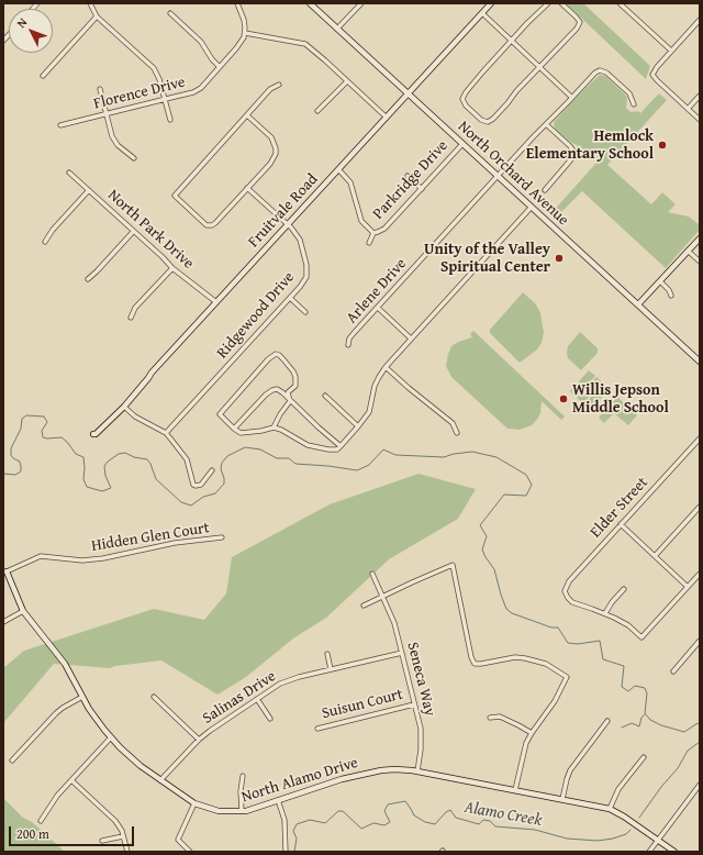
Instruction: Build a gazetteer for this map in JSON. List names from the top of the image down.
{
  "streets": {
    "street": [
      "Florence Drive",
      "North Orchard Avenue",
      "Parkridge Drive",
      "Fruitvale Road",
      "North Park Drive",
      "Arlene Drive",
      "Ridgewood Drive",
      "Elder Street",
      "Hidden Glen Court",
      "Seneca Way",
      "Salinas Drive",
      "Suisun Court",
      "North Alamo Drive"
    ]
  },
  "crossings": [
    ["North Orchard Avenue", "Parkridge Drive"],
    ["North Orchard Avenue", "Fruitvale Road"],
    ["North Orchard Avenue", "Arlene Drive"],
    ["Parkridge Drive", "Fruitvale Road"],
    ["Fruitvale Road", "North Park Drive"],
    ["Fruitvale Road", "Ridgewood Drive"],
    ["Hidden Glen Court", "North Alamo Drive"],
    ["Seneca Way", "Salinas Drive"],
    ["Seneca Way", "Suisun Court"],
    ["Seneca Way", "North Alamo Drive"],
    ["Salinas Drive", "North Alamo Drive"]
  ],
  "water": ["Alamo Creek"],
  "places": ["Hemlock Elementary School", "Unity of the Valley Spiritual Center", "Willis Jepson Middle School"],
  "scale_bar": "200 m",
  "north": "top left"
}
